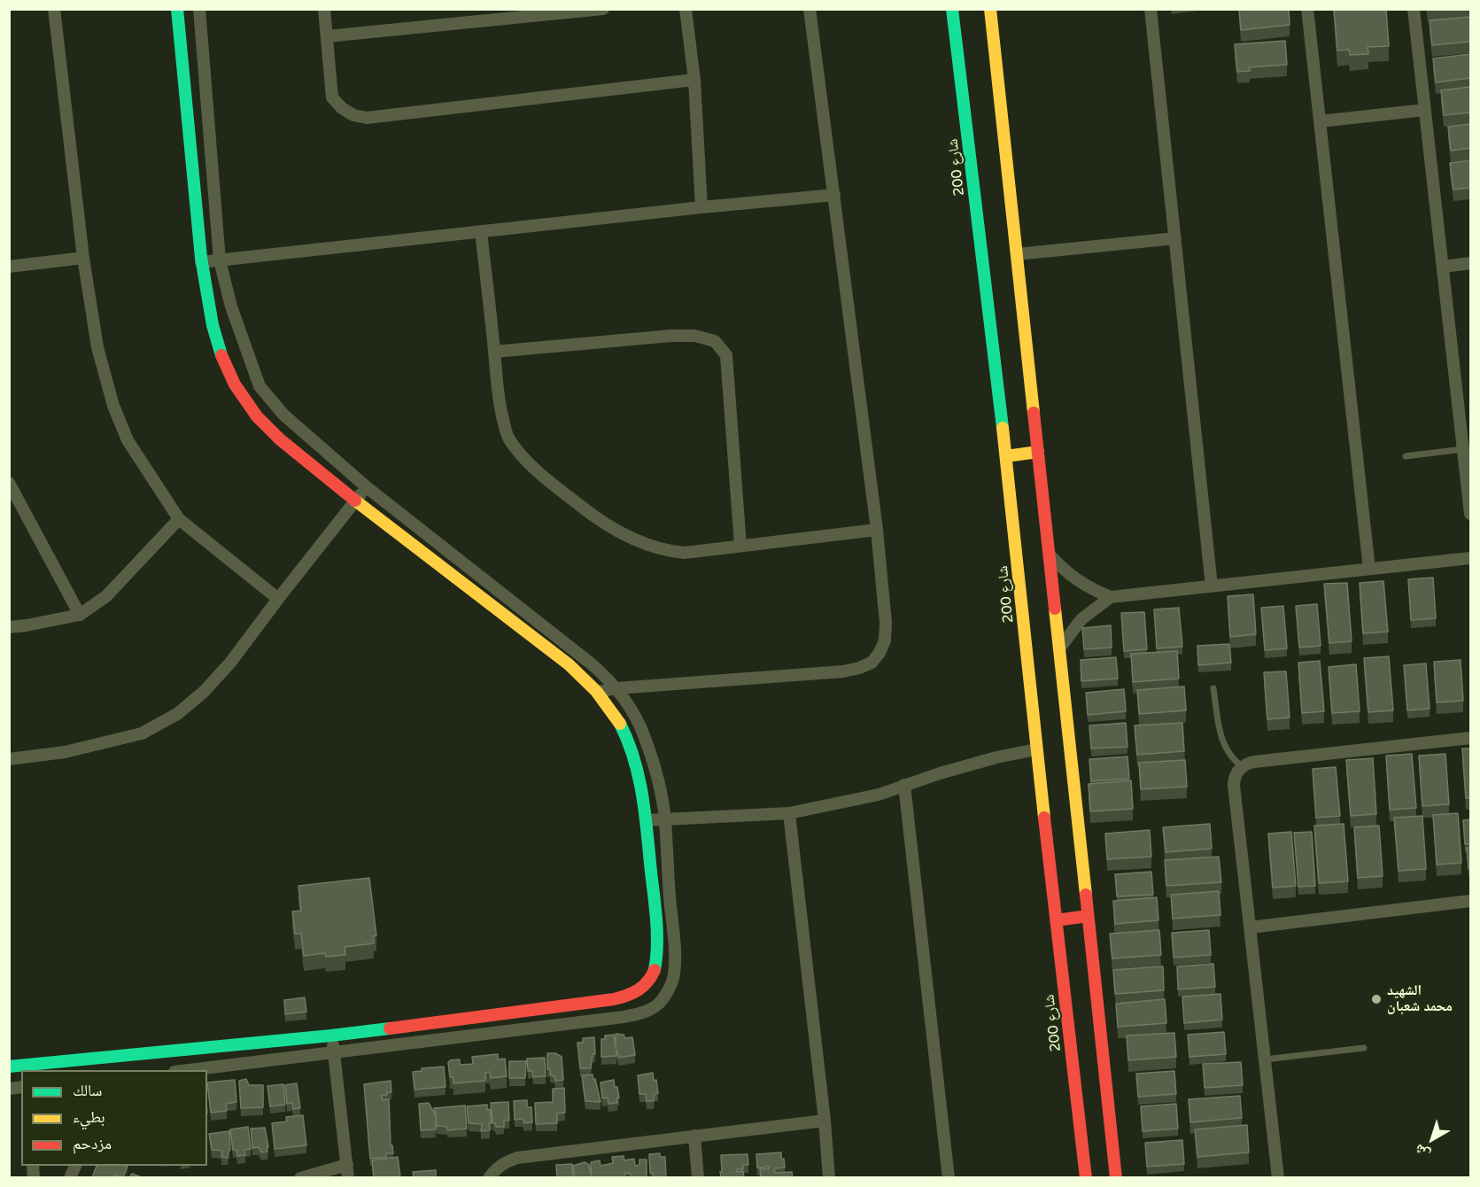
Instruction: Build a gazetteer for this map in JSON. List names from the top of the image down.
{
  "streets": {
    "street": ["شارع 200"]
  },
  "places": ["الشهيد محمد شعبان"],
  "legend": ["سالك", "بطيء", "مزدحم"],
  "north": "bottom left"
}
